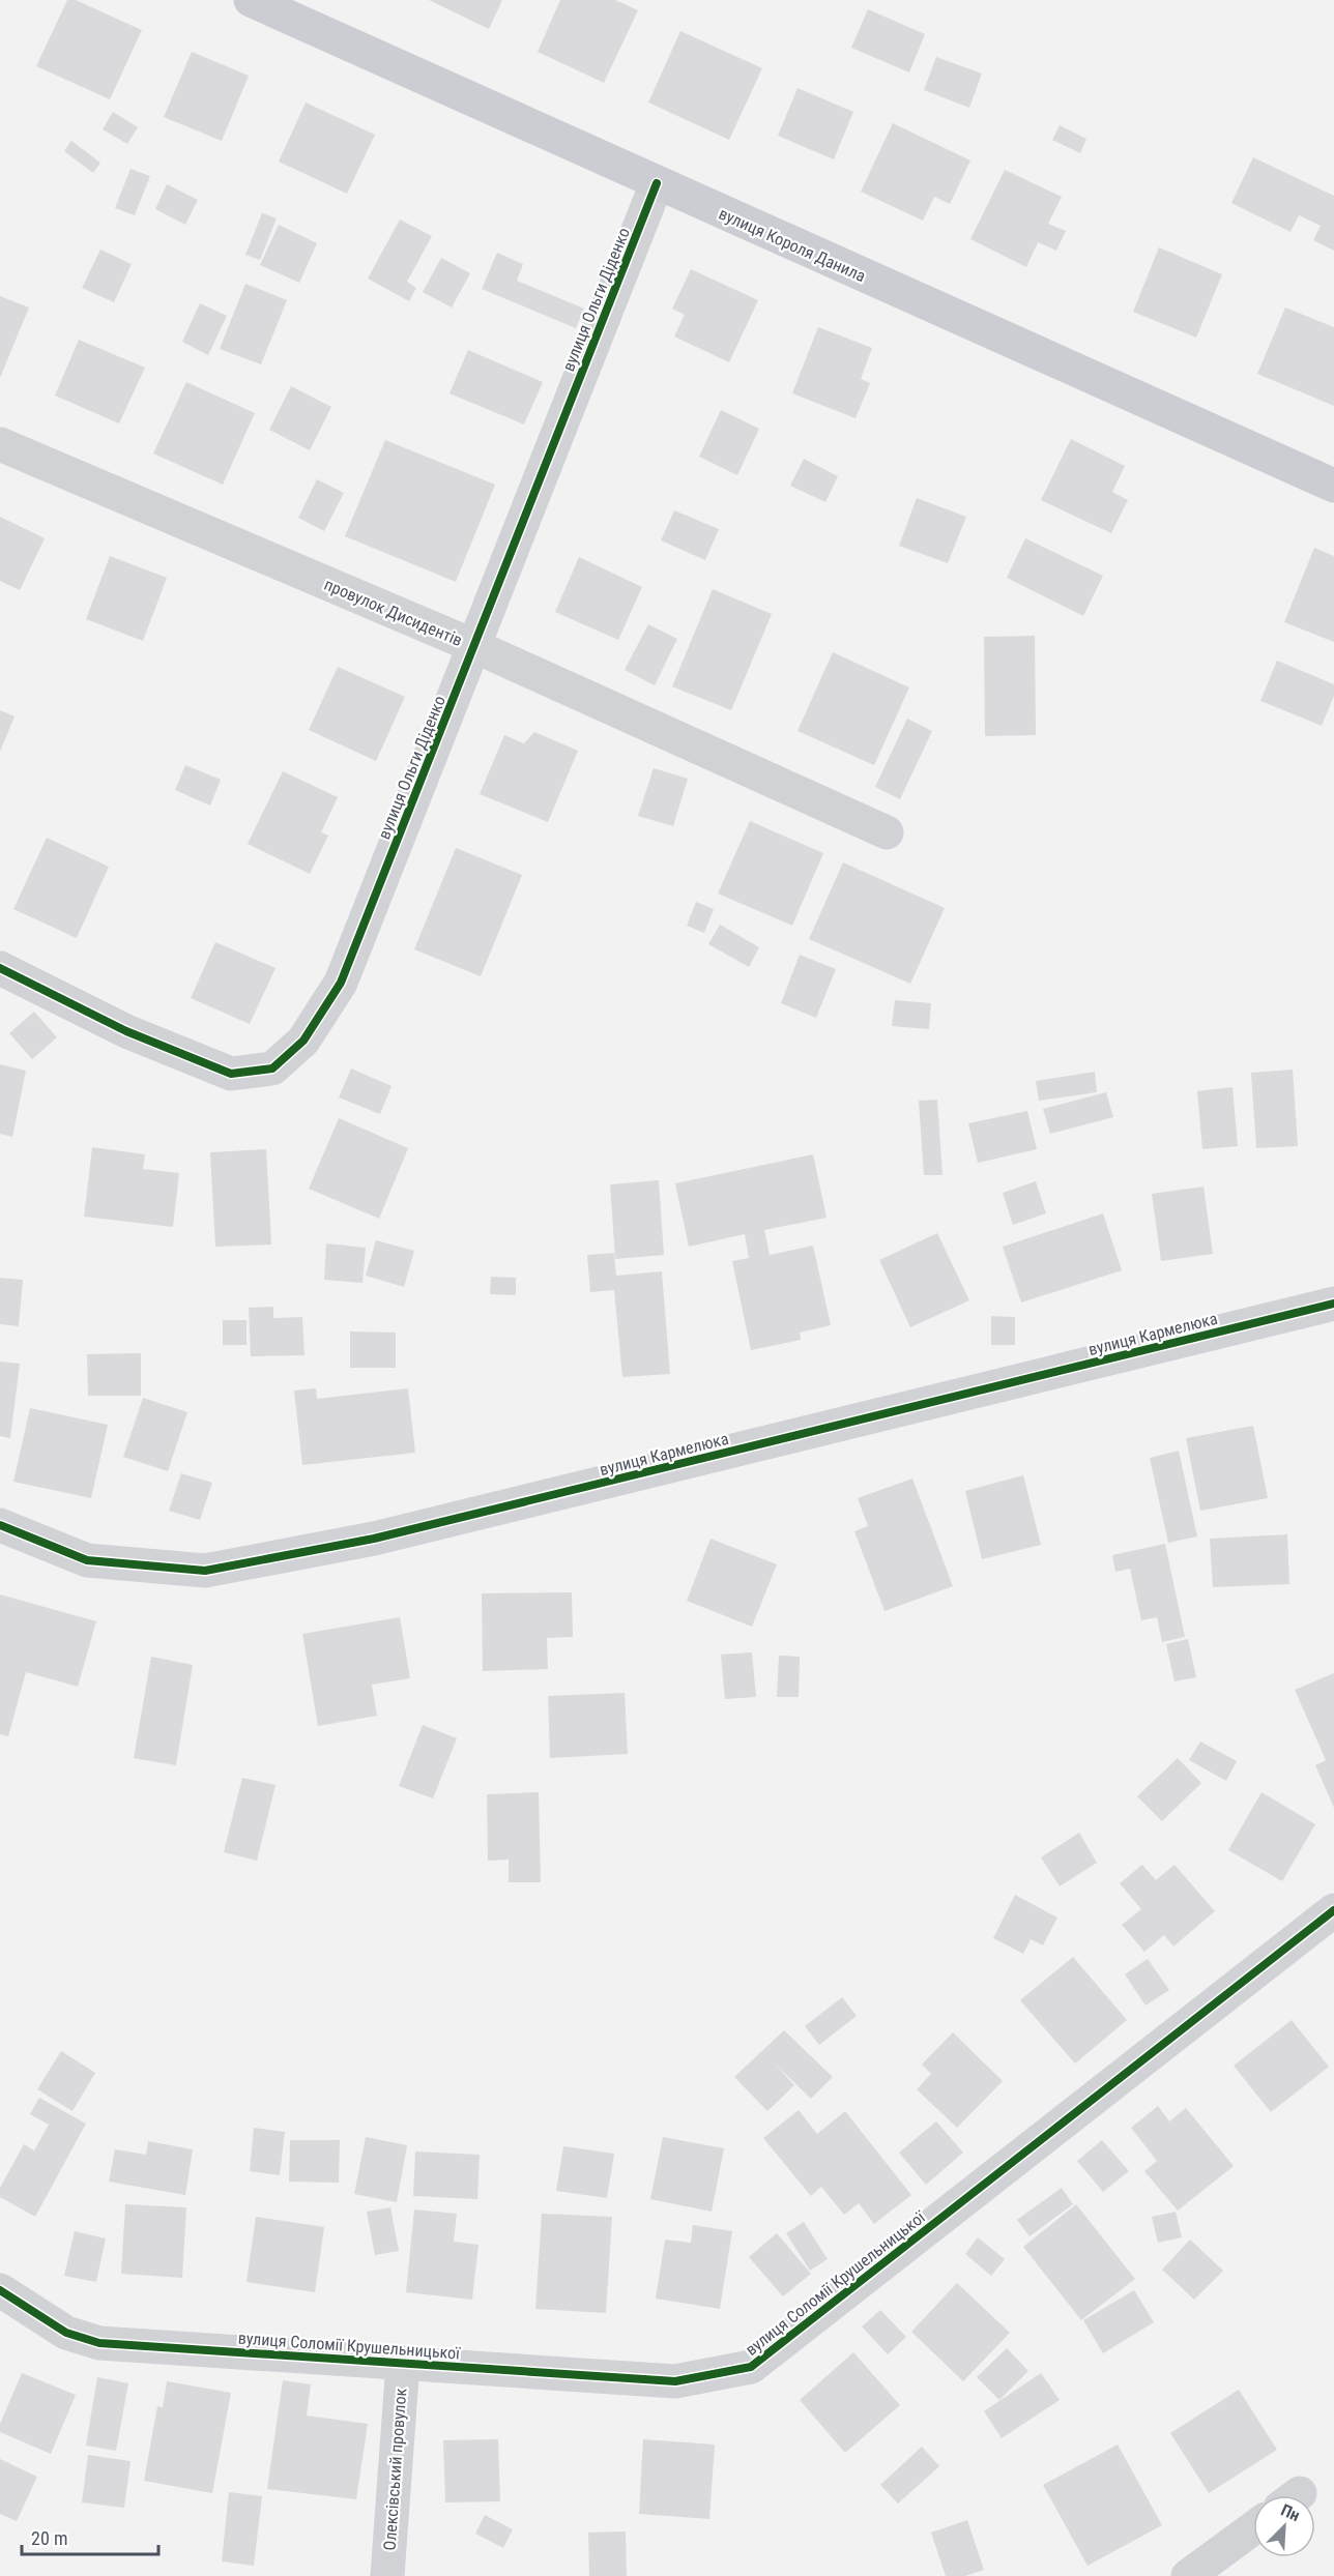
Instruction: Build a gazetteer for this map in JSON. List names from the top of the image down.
{
  "streets": {
    "main road": ["вулиця Короля Данила"],
    "street": [
      "вулиця Ольги Діденко",
      "провулок Дисидентів",
      "вулиця Кармелюка",
      "вулиця Соломії Крушельницької",
      "Олексівський провулок"
    ]
  },
  "crossings": [
    ["вулиця Короля Данила", "вулиця Ольги Діденко"],
    ["вулиця Ольги Діденко", "провулок Дисидентів"],
    ["вулиця Соломії Крушельницької", "Олексівський провулок"]
  ],
  "scale_bar": "20 m",
  "north": "top right"
}
